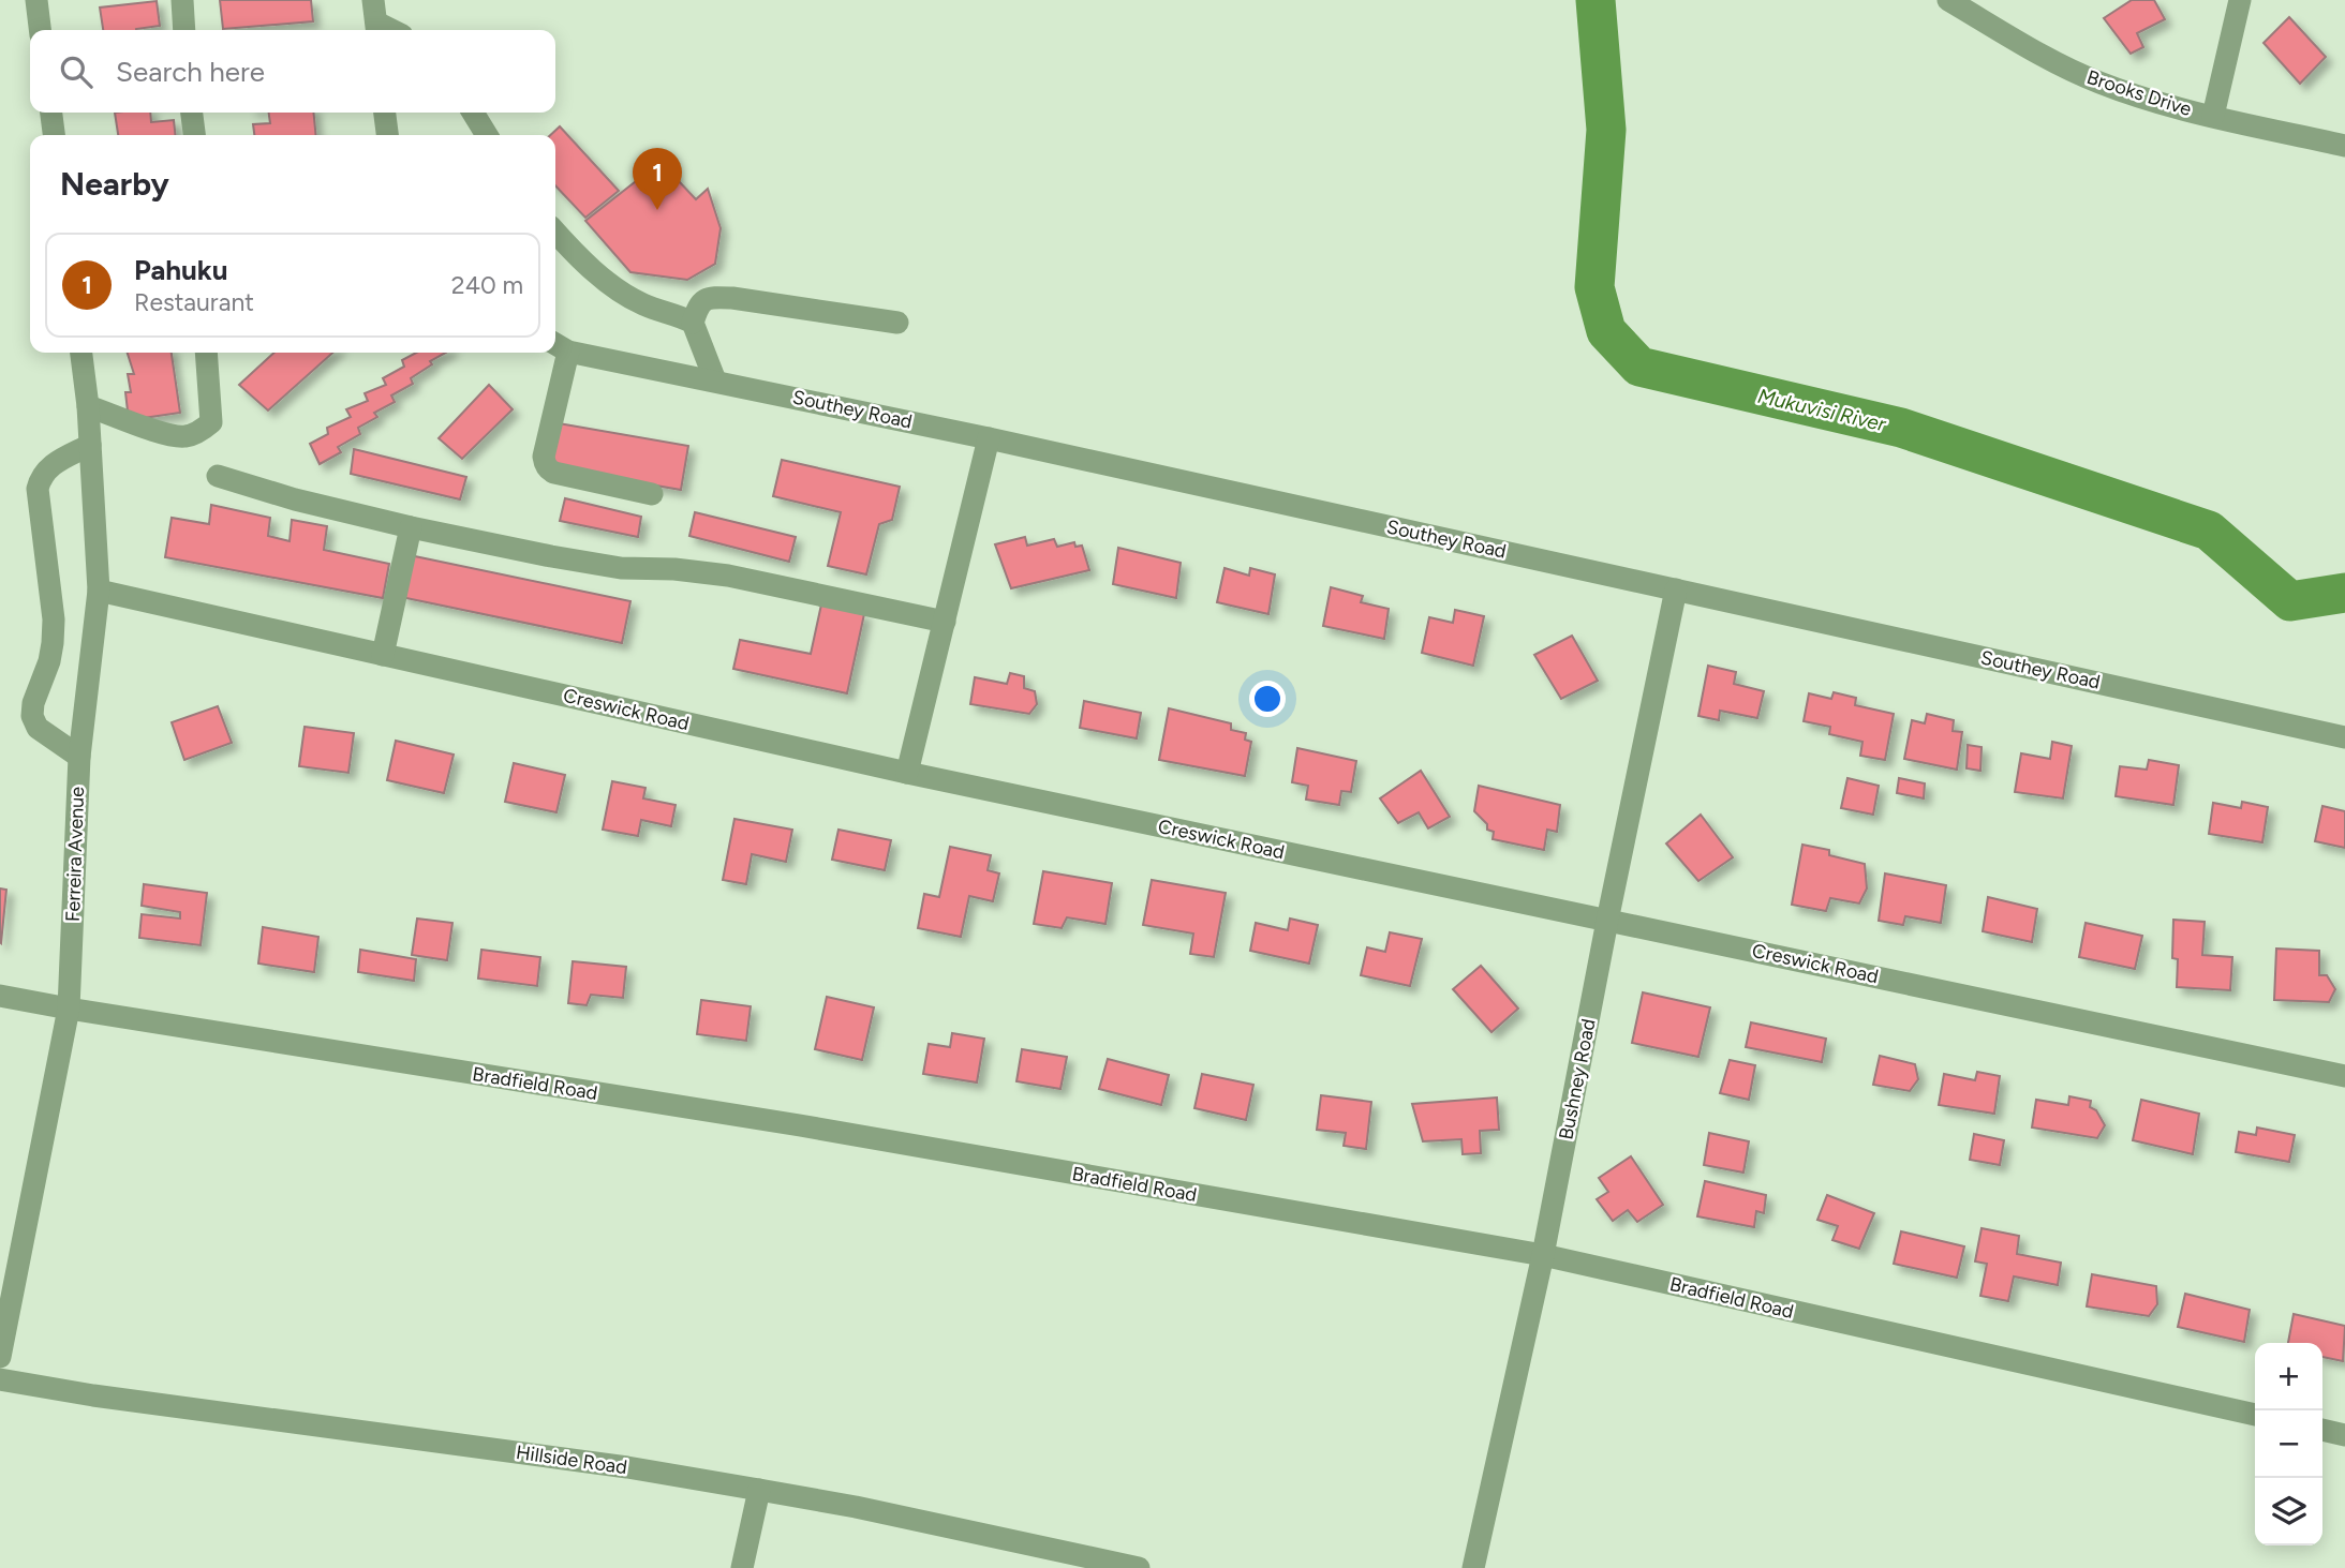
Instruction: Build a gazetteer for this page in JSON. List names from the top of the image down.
{
  "streets": {
    "street": [
      "Brooks Drive",
      "Southey Road",
      "Creswick Road",
      "Ferreira Avenue",
      "Bushney Road",
      "Bradfield Road",
      "Hillside Road"
    ]
  },
  "crossings": [
    ["Southey Road", "Bushney Road"],
    ["Creswick Road", "Ferreira Avenue"],
    ["Creswick Road", "Bushney Road"],
    ["Ferreira Avenue", "Bradfield Road"],
    ["Bushney Road", "Bradfield Road"]
  ],
  "water": ["Mukuvisi River"],
  "page": {
    "search": "Search here",
    "heading": "Nearby",
    "pins": "1",
    "list": [
      {
        "mark": "1",
        "name": "Pahuku",
        "note": "Restaurant",
        "value": "240 m"
      }
    ],
    "map_buttons": ["+", "−"]
  }
}
